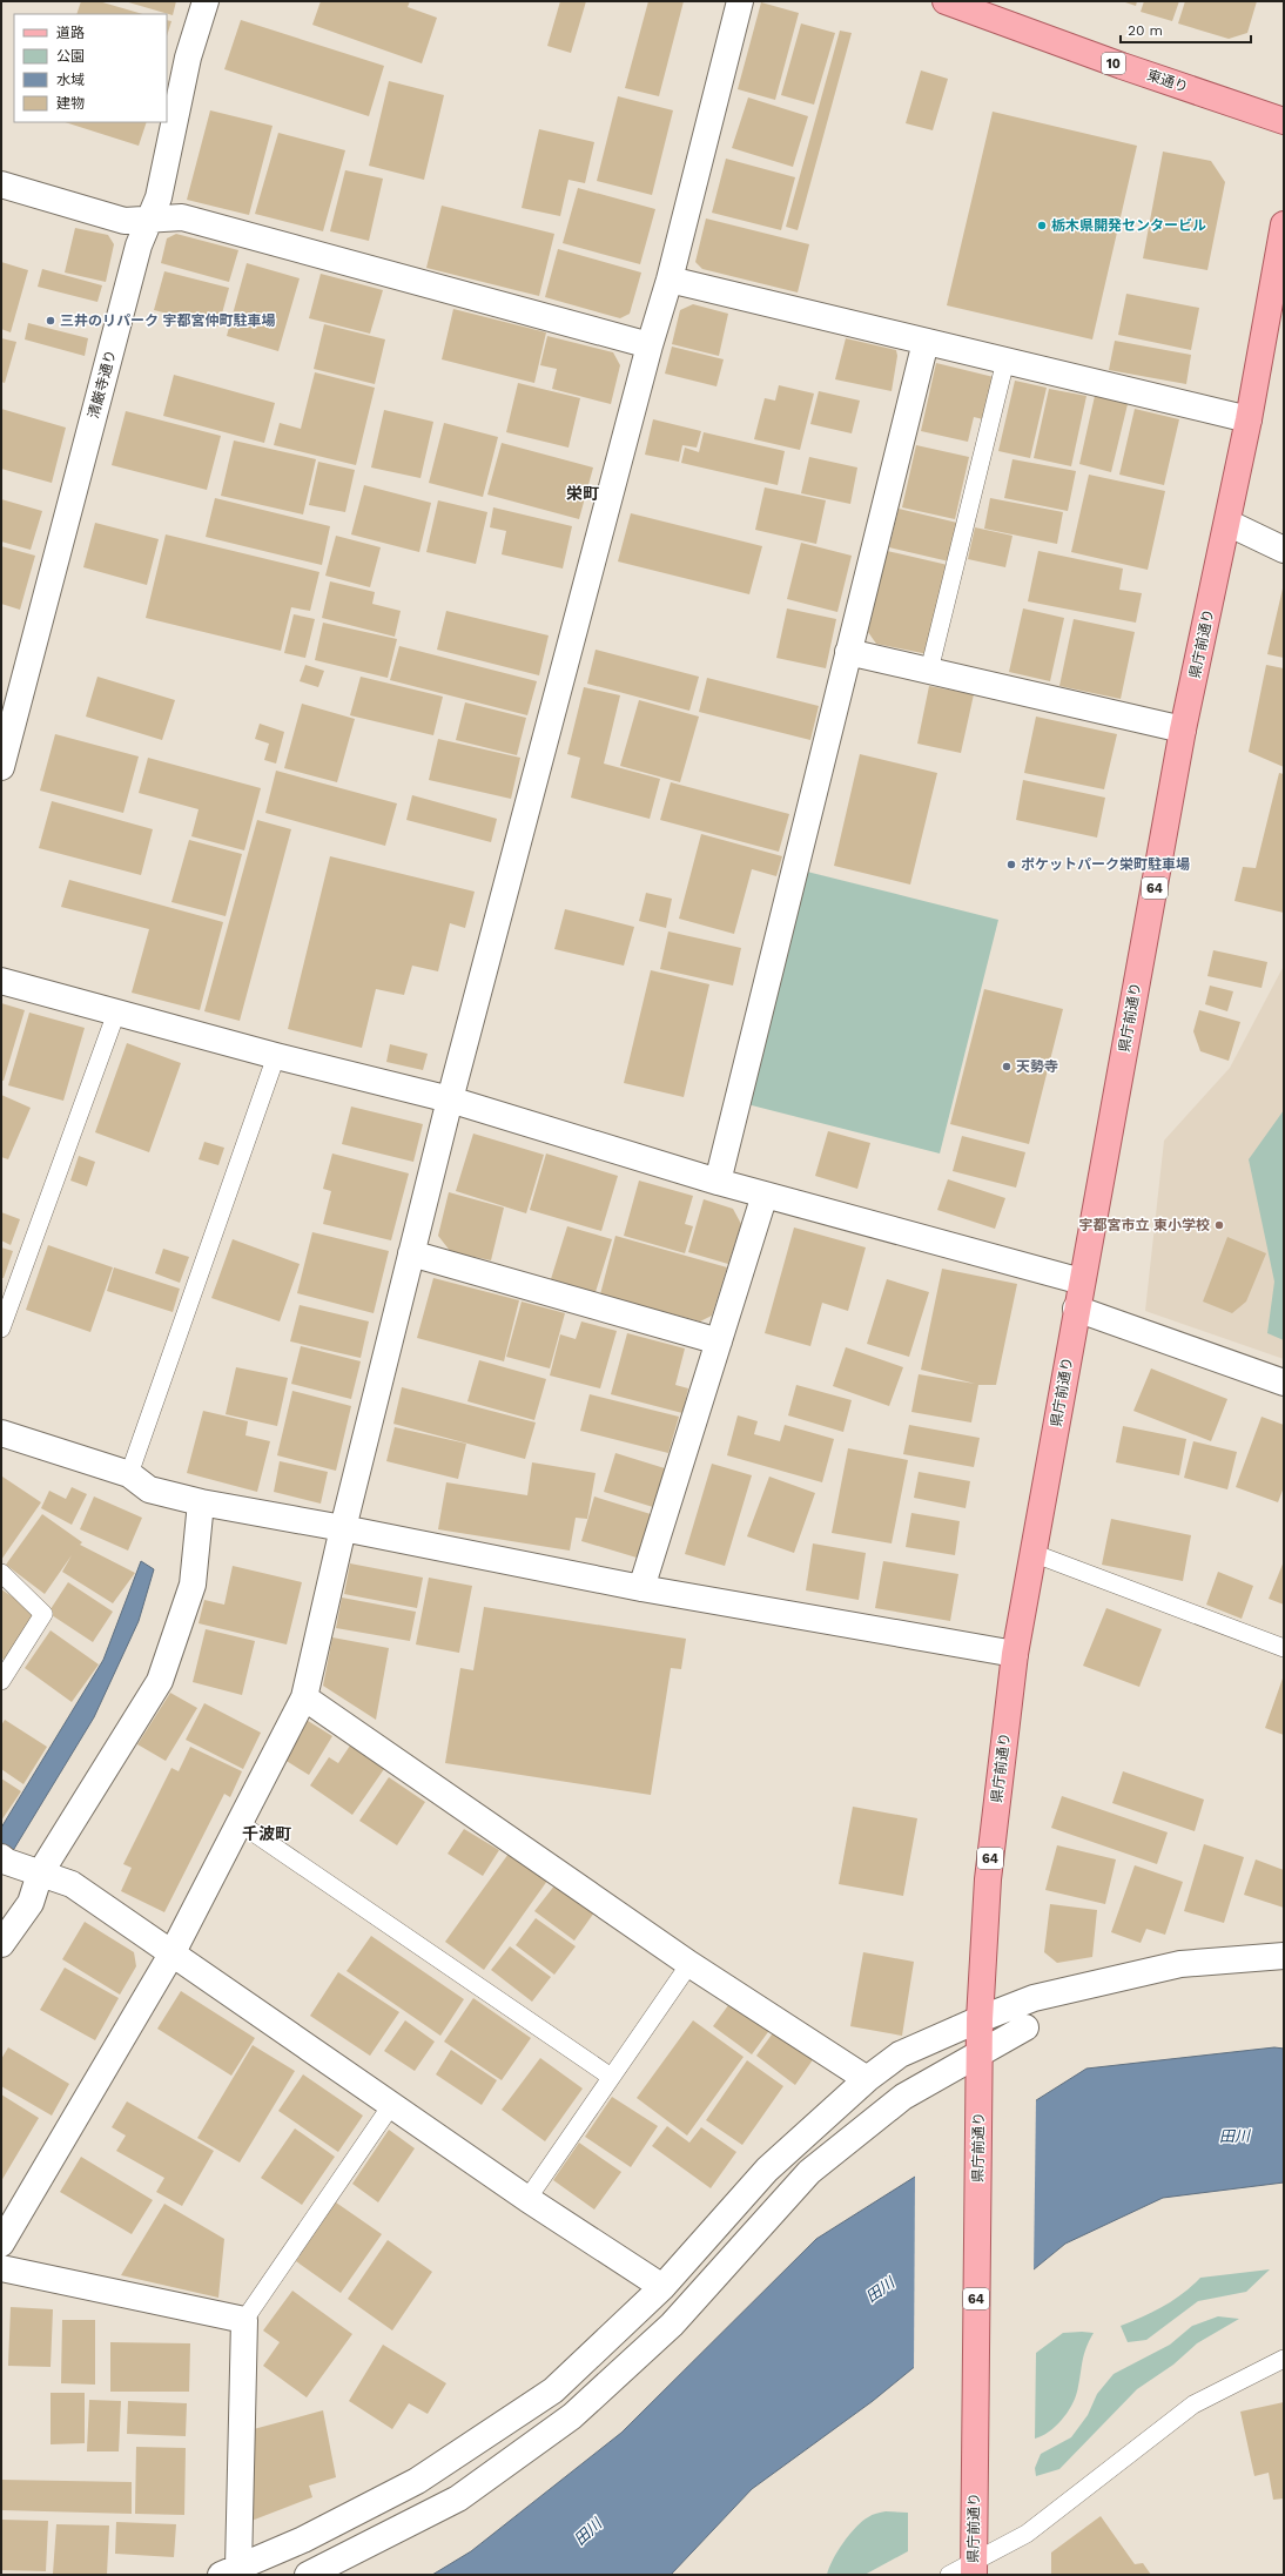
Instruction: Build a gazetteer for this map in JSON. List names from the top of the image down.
{
  "streets": {
    "main road": [
      "10",
      "東通り",
      "県庁前通り",
      "64"
    ],
    "street": ["清厳寺通り"]
  },
  "districts": ["栄町", "千波町"],
  "water": ["田川"],
  "places": [
    "栃木県開発センタービル",
    "三井のリパーク 宇都宮仲町駐車場",
    "ポケットパーク栄町駐車場",
    "天勢寺",
    "宇都宮市立 東小学校"
  ],
  "legend": [
    "道路",
    "公園",
    "水域",
    "建物"
  ],
  "scale_bar": "20 m"
}
